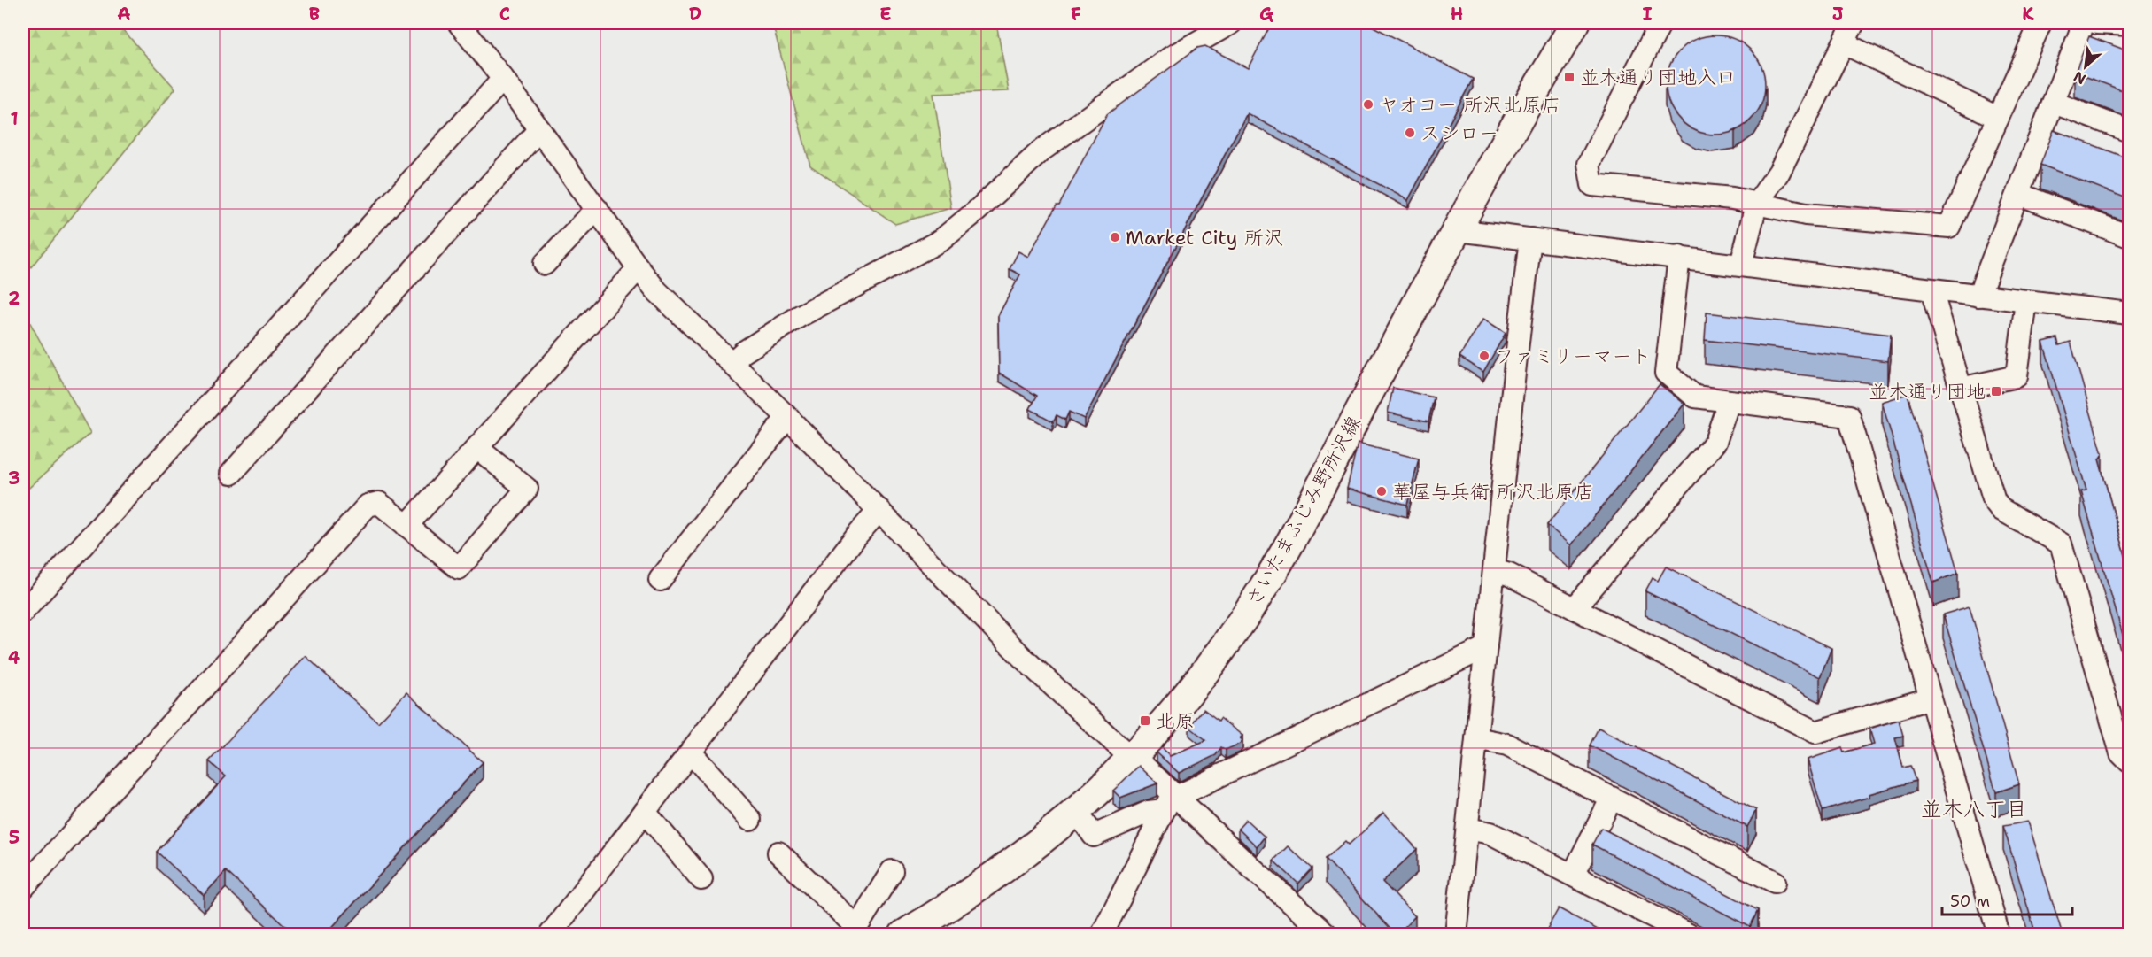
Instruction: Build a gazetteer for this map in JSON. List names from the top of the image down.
{
  "streets": {
    "main road": ["さいたまふじみ野所沢線"]
  },
  "districts": ["並木八丁目"],
  "places": {
    "transit": ["並木通り団地入口", "並木通り団地", "北原"],
    "other": [
      "ヤオコー 所沢北原店",
      "スシロー",
      "Market City 所沢",
      "ファミリーマート",
      "華屋与兵衛 所沢北原店"
    ]
  },
  "scale_bar": "50 m",
  "north": "bottom left",
  "grid": {
    "columns": [
      "A",
      "B",
      "C",
      "D",
      "E",
      "F",
      "G",
      "H",
      "I",
      "J",
      "K"
    ],
    "rows": [
      "1",
      "2",
      "3",
      "4",
      "5"
    ]
  }
}
